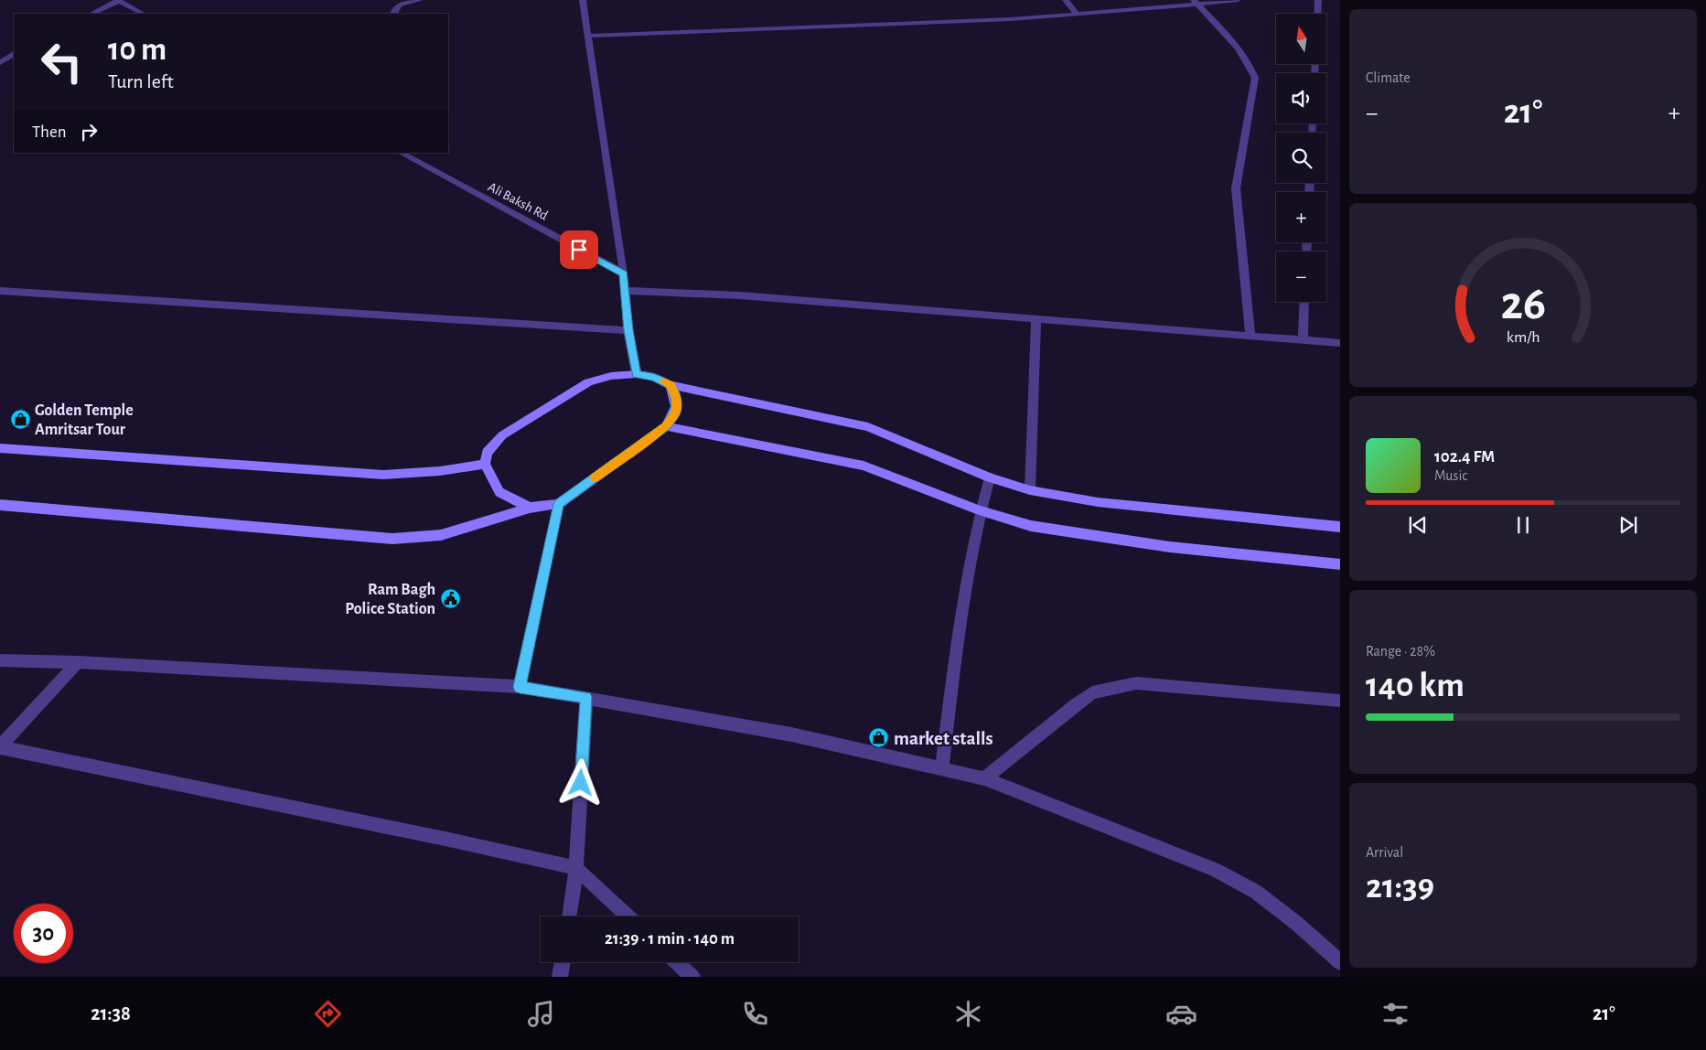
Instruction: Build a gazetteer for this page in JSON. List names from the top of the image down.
{
  "streets": {
    "street": ["Ali Baksh Rd"]
  },
  "places": {
    "shop": ["Golden Temple Amritsar Tour", "market stalls"],
    "public building": ["Ram Bagh Police Station"]
  },
  "north": "top",
  "page": {
    "tile": [
      "Climate",
      ["Range · 28%", "140 km"],
      ["Arrival", "21:39"]
    ],
    "map_buttons": ["+", "−"],
    "turn": ["10 m", "Turn left"],
    "heat": ["−", "21°", "+"],
    "then": "Then",
    "song": ["102.4 FM", "Music"],
    "limit": "30",
    "trip": "21:39 · 1 min · 140 m",
    "tabs": ["21:38", "21°"],
    "gauge": ["26", "km/h"]
  }
}
